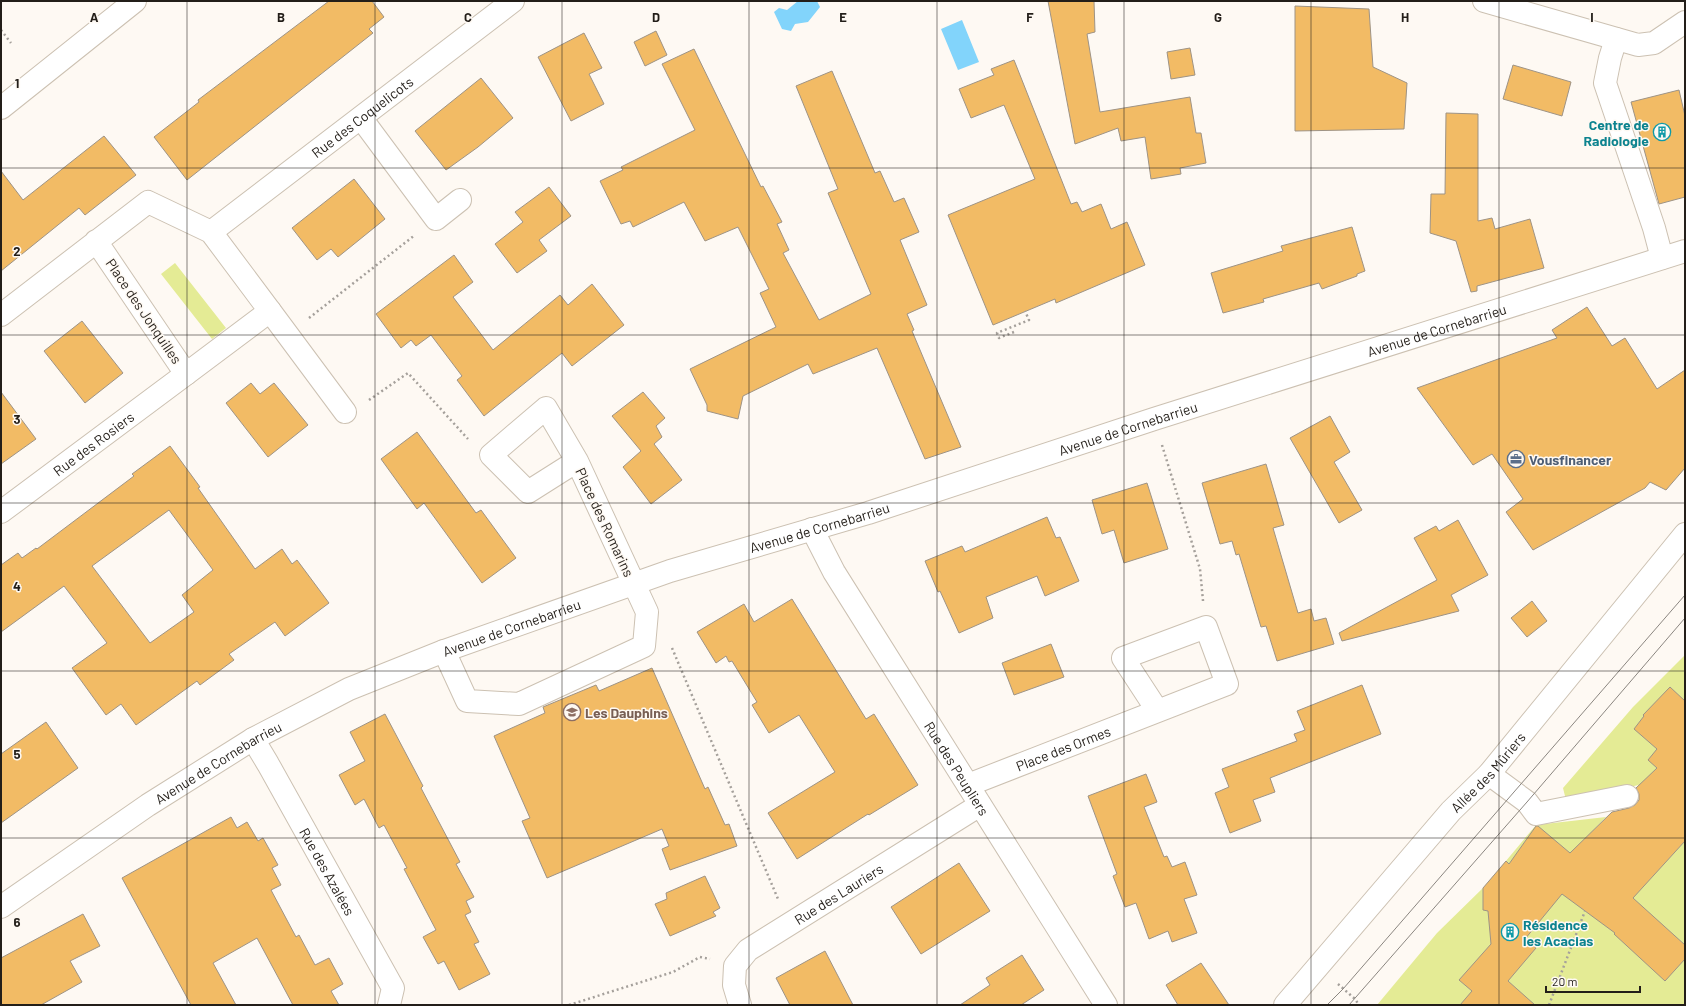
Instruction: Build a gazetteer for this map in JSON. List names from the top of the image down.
{
  "streets": {
    "street": [
      "Rue des Coquelicots",
      "Place des Jonquilles",
      "Avenue de Cornebarrieu",
      "Rue des Rosiers",
      "Place des Romarins",
      "Place des Ormes",
      "Rue des Peupliers",
      "Allée des Mûriers",
      "Rue des Azalées",
      "Rue des Lauriers"
    ]
  },
  "crossings": [
    ["Place des Jonquilles", "Rue des Rosiers"],
    ["Avenue de Cornebarrieu", "Place des Romarins"],
    ["Avenue de Cornebarrieu", "Rue des Peupliers"],
    ["Avenue de Cornebarrieu", "Rue des Azalées"],
    ["Place des Ormes", "Rue des Peupliers"],
    ["Rue des Peupliers", "Rue des Lauriers"]
  ],
  "places": {
    "building": ["Centre de Radiologie", "Résidence les Acacias"],
    "office": ["Vousfinancer"],
    "school or university": ["Les Dauphins"]
  },
  "scale_bar": "20 m",
  "grid": {
    "columns": [
      "A",
      "B",
      "C",
      "D",
      "E",
      "F",
      "G",
      "H",
      "I"
    ],
    "rows": [
      "1",
      "2",
      "3",
      "4",
      "5",
      "6"
    ]
  }
}
